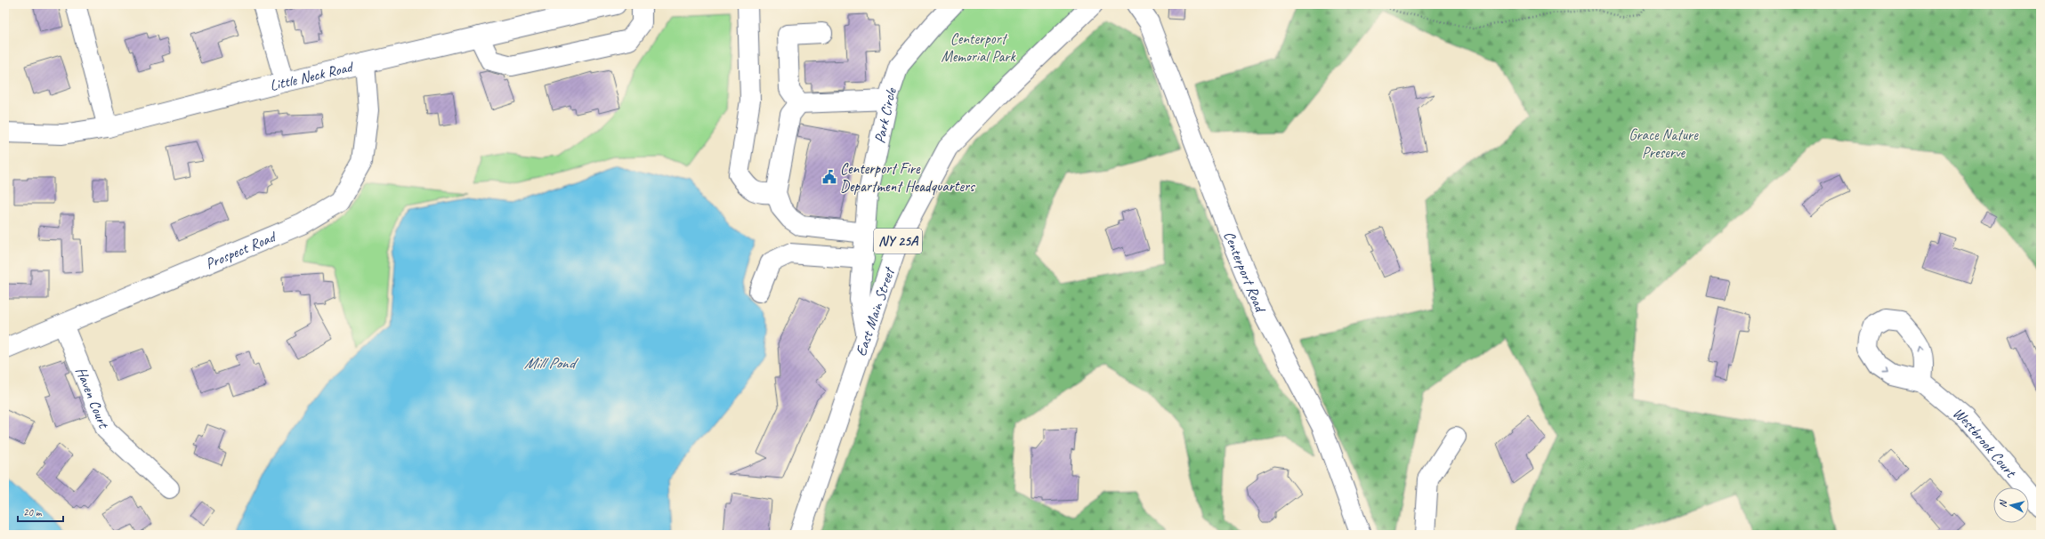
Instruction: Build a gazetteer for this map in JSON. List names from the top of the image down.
{
  "streets": {
    "street": [
      "Little Neck Road",
      "Park Circle",
      "NY 25A",
      "Prospect Road",
      "Centerport Road",
      "East Main Street",
      "Haven Court",
      "Westbrook Court"
    ]
  },
  "crossings": [
    ["Little Neck Road", "Prospect Road"],
    ["Park Circle", "East Main Street"],
    ["Prospect Road", "Haven Court"]
  ],
  "water": ["Mill Pond"],
  "parks": ["Centerport Memorial Park", "Grace Nature Preserve"],
  "places": {
    "public building": ["Centerport Fire Department Headquarters"]
  },
  "scale_bar": "20 m",
  "north": "left"
}
